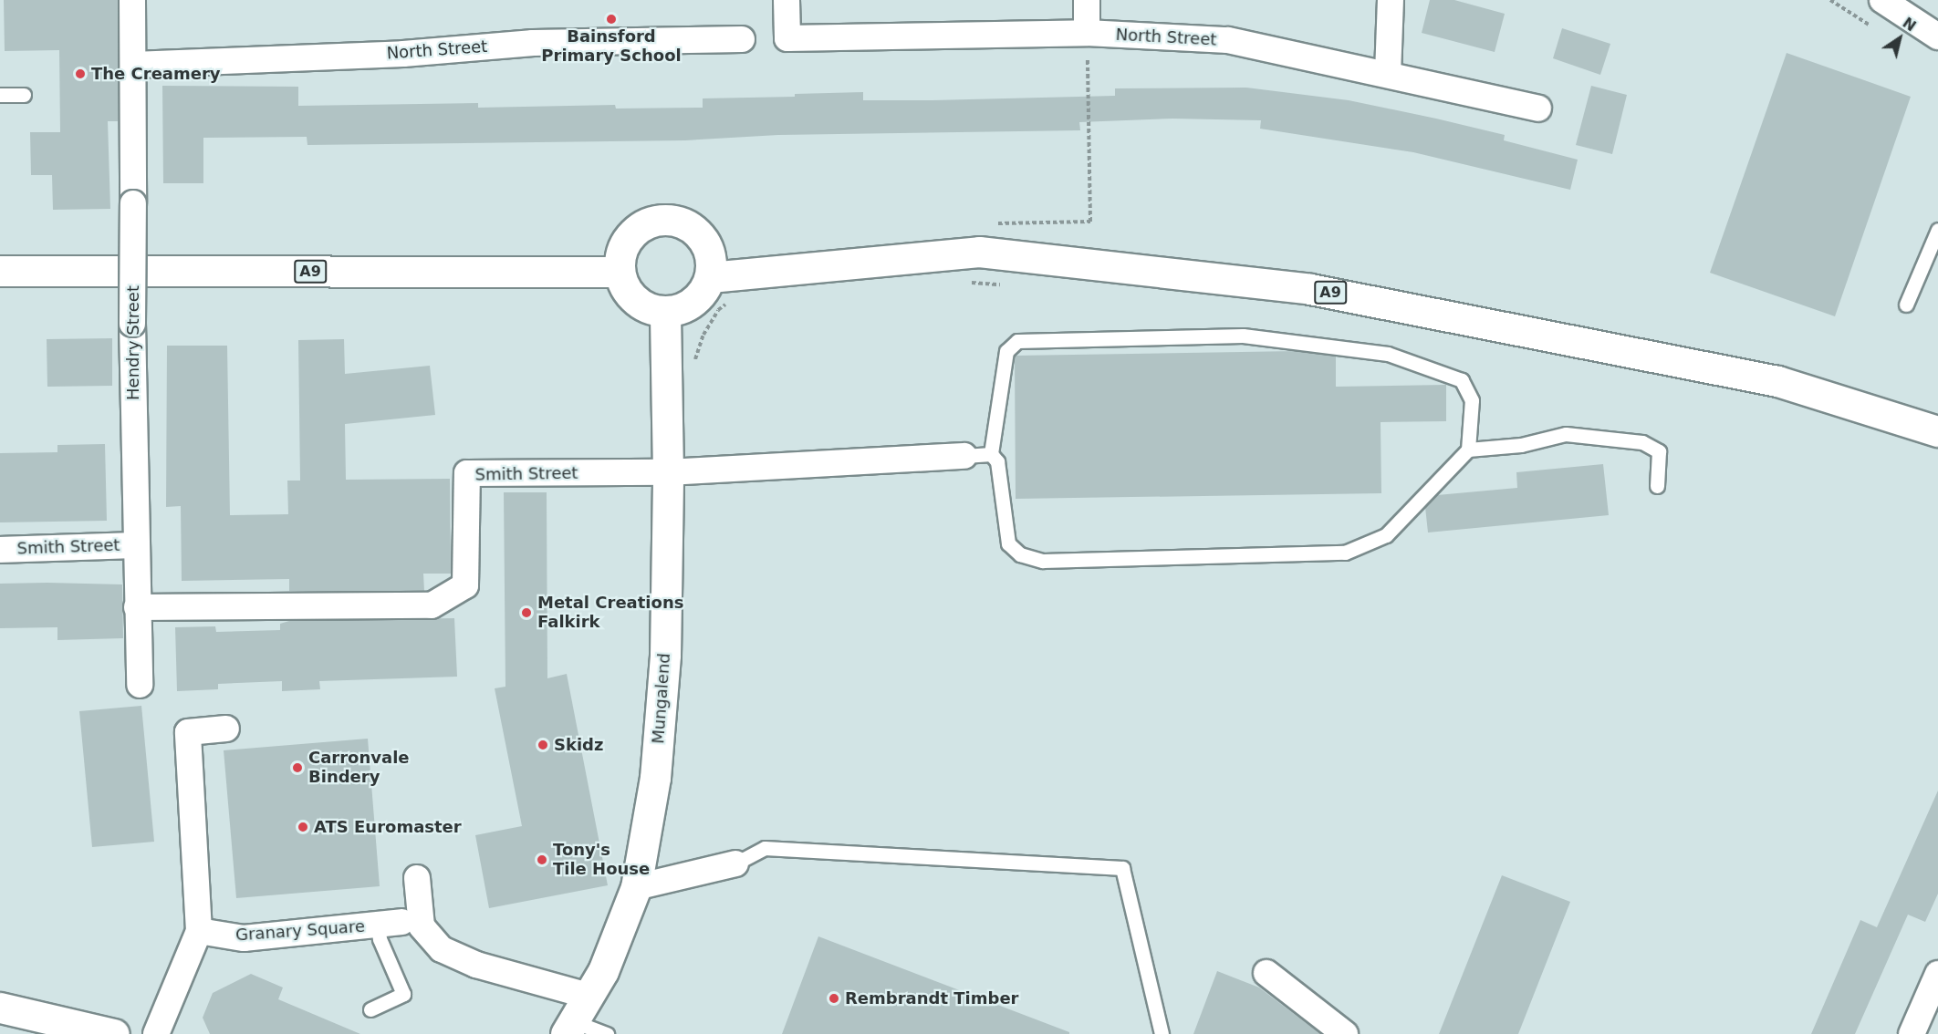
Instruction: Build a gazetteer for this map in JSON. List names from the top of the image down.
{
  "streets": {
    "main road": ["A9", "Mungalend"],
    "street": [
      "North Street",
      "Hendry Street",
      "Smith Street",
      "Granary Square"
    ]
  },
  "crossings": [
    ["North Street", "Hendry Street"],
    ["A9", "Mungalend"],
    ["Hendry Street", "Smith Street"],
    ["Smith Street", "Mungalend"]
  ],
  "places": [
    "Bainsford Primary School",
    "The Creamery",
    "Metal Creations Falkirk",
    "Skidz",
    "Carronvale Bindery",
    "ATS Euromaster",
    "Tony's Tile House",
    "Rembrandt Timber"
  ],
  "north": "top right"
}
